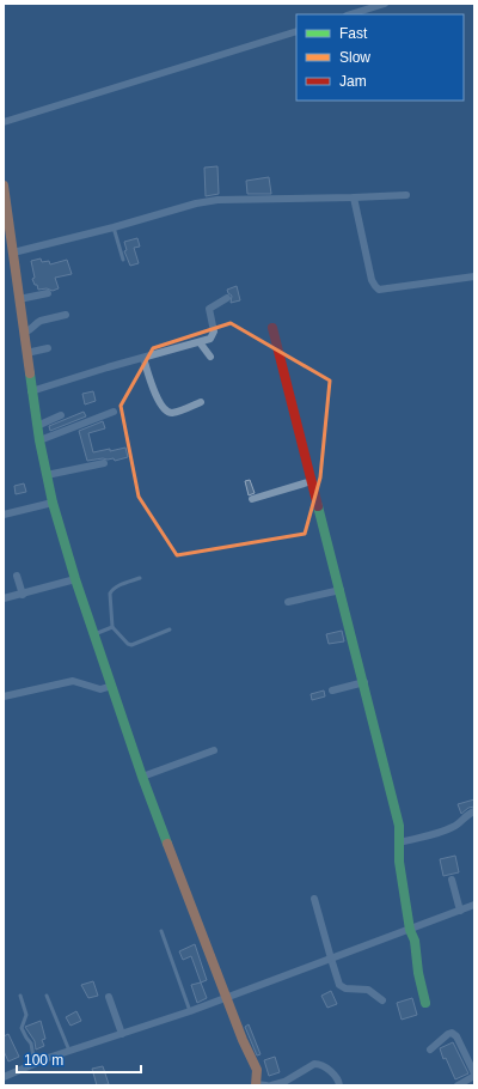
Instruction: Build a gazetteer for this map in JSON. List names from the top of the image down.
{
  "legend": ["Fast", "Slow", "Jam"],
  "scale_bar": "100 m"
}
